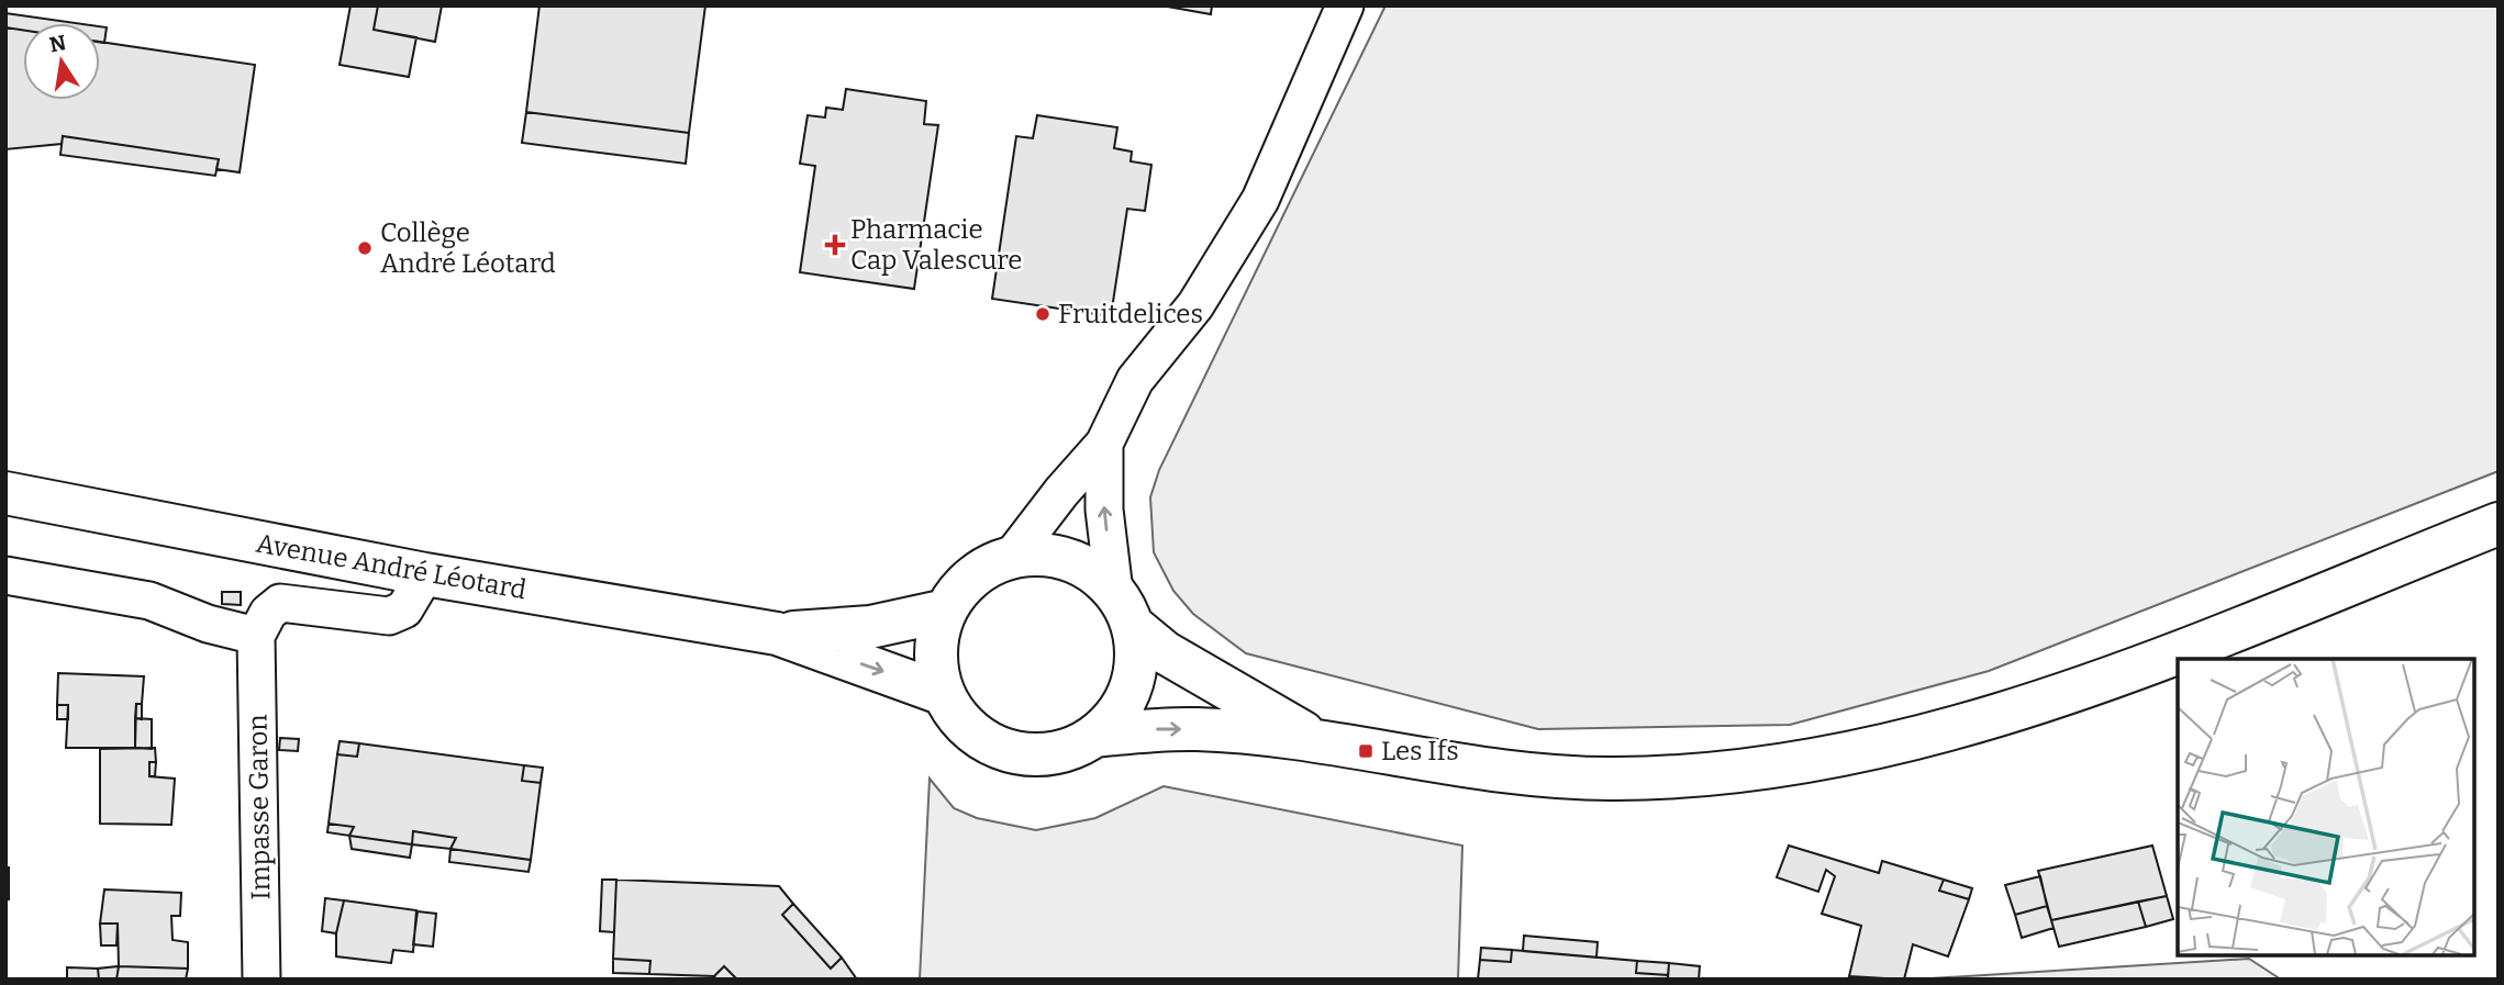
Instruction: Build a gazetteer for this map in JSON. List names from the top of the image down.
{
  "streets": {
    "main road": ["Avenue André Léotard"],
    "street": ["Impasse Garon"]
  },
  "places": {
    "health": ["Pharmacie Cap Valescure"],
    "other": ["Collège André Léotard", "Fruitdelices"],
    "transit": ["Les Ifs"]
  },
  "north": "top"
}
